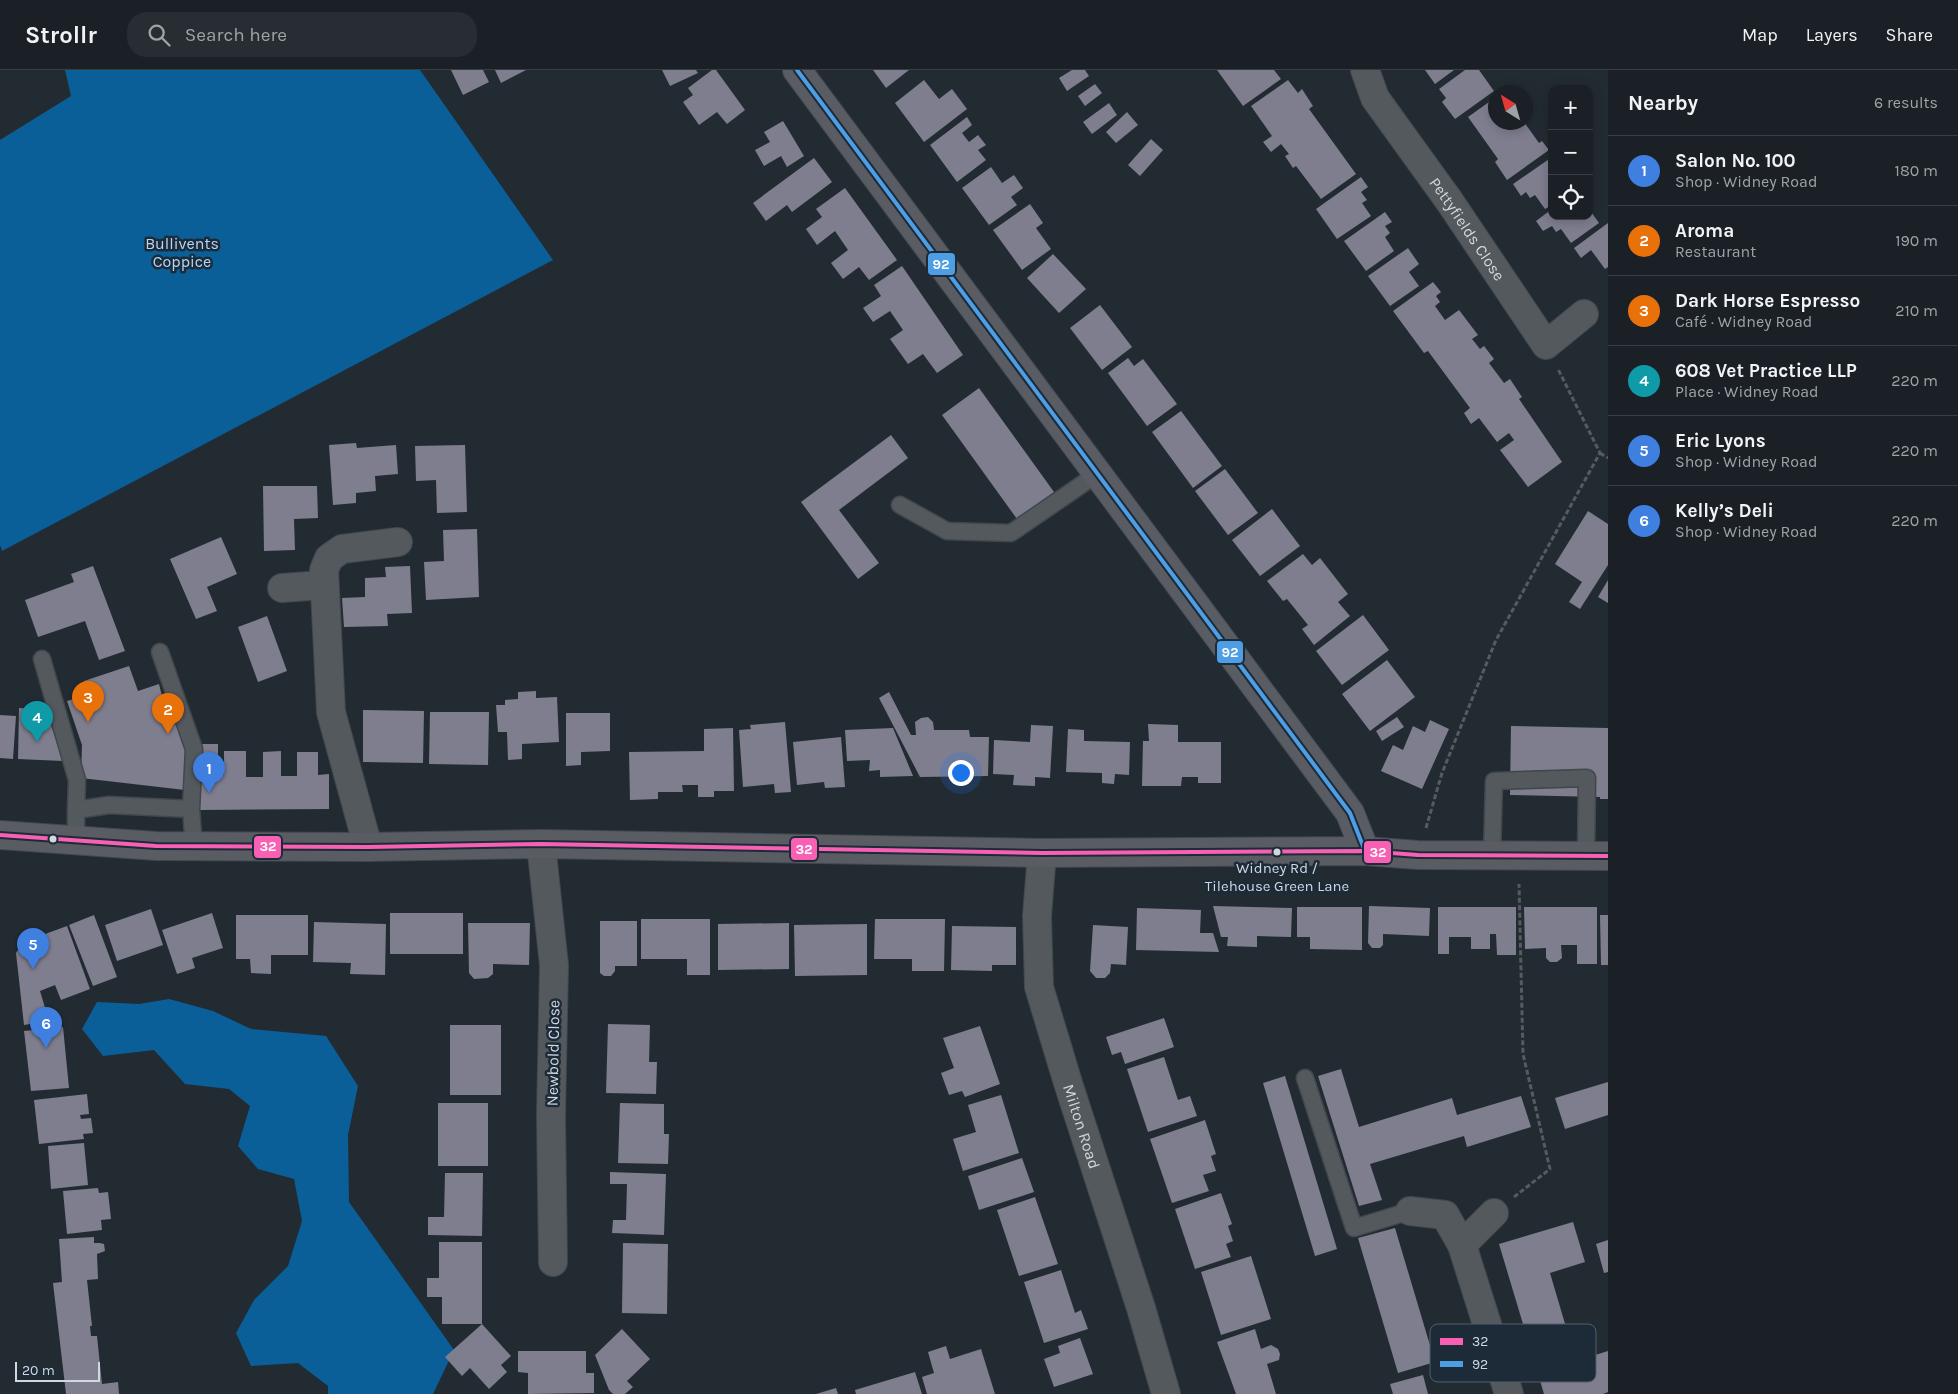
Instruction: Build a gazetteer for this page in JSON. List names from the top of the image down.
{
  "streets": {
    "street": ["Pettyfields Close", "Newbold Close", "Milton Road"]
  },
  "parks": ["Bullivents Coppice"],
  "places": ["Widney Rd / Tilehouse Green Lane"],
  "lines": ["transit line 92", "transit line 32"],
  "legend": ["32", "92"],
  "scale_bar": "20 m",
  "north": "top left",
  "page": {
    "header": "Strollr",
    "search": "Search here",
    "nav": ["Map", "Layers", "Share"],
    "heading": ["Nearby", "6 results"],
    "map_buttons": ["+", "−"],
    "list": [
      {
        "mark": "1",
        "name": "Salon No. 100",
        "note": "Shop · Widney Road",
        "value": "180 m"
      },
      {
        "mark": "2",
        "name": "Aroma",
        "note": "Restaurant",
        "value": "190 m"
      },
      {
        "mark": "3",
        "name": "Dark Horse Espresso",
        "note": "Café · Widney Road",
        "value": "210 m"
      },
      {
        "mark": "4",
        "name": "608 Vet Practice LLP",
        "note": "Place · Widney Road",
        "value": "220 m"
      },
      {
        "mark": "5",
        "name": "Eric Lyons",
        "note": "Shop · Widney Road",
        "value": "220 m"
      },
      {
        "mark": "6",
        "name": "Kelly’s Deli",
        "note": "Shop · Widney Road",
        "value": "220 m"
      }
    ],
    "pins": [
      "3",
      "2",
      "4",
      "1",
      "5",
      "6"
    ],
    "scale": "20 m"
  }
}
